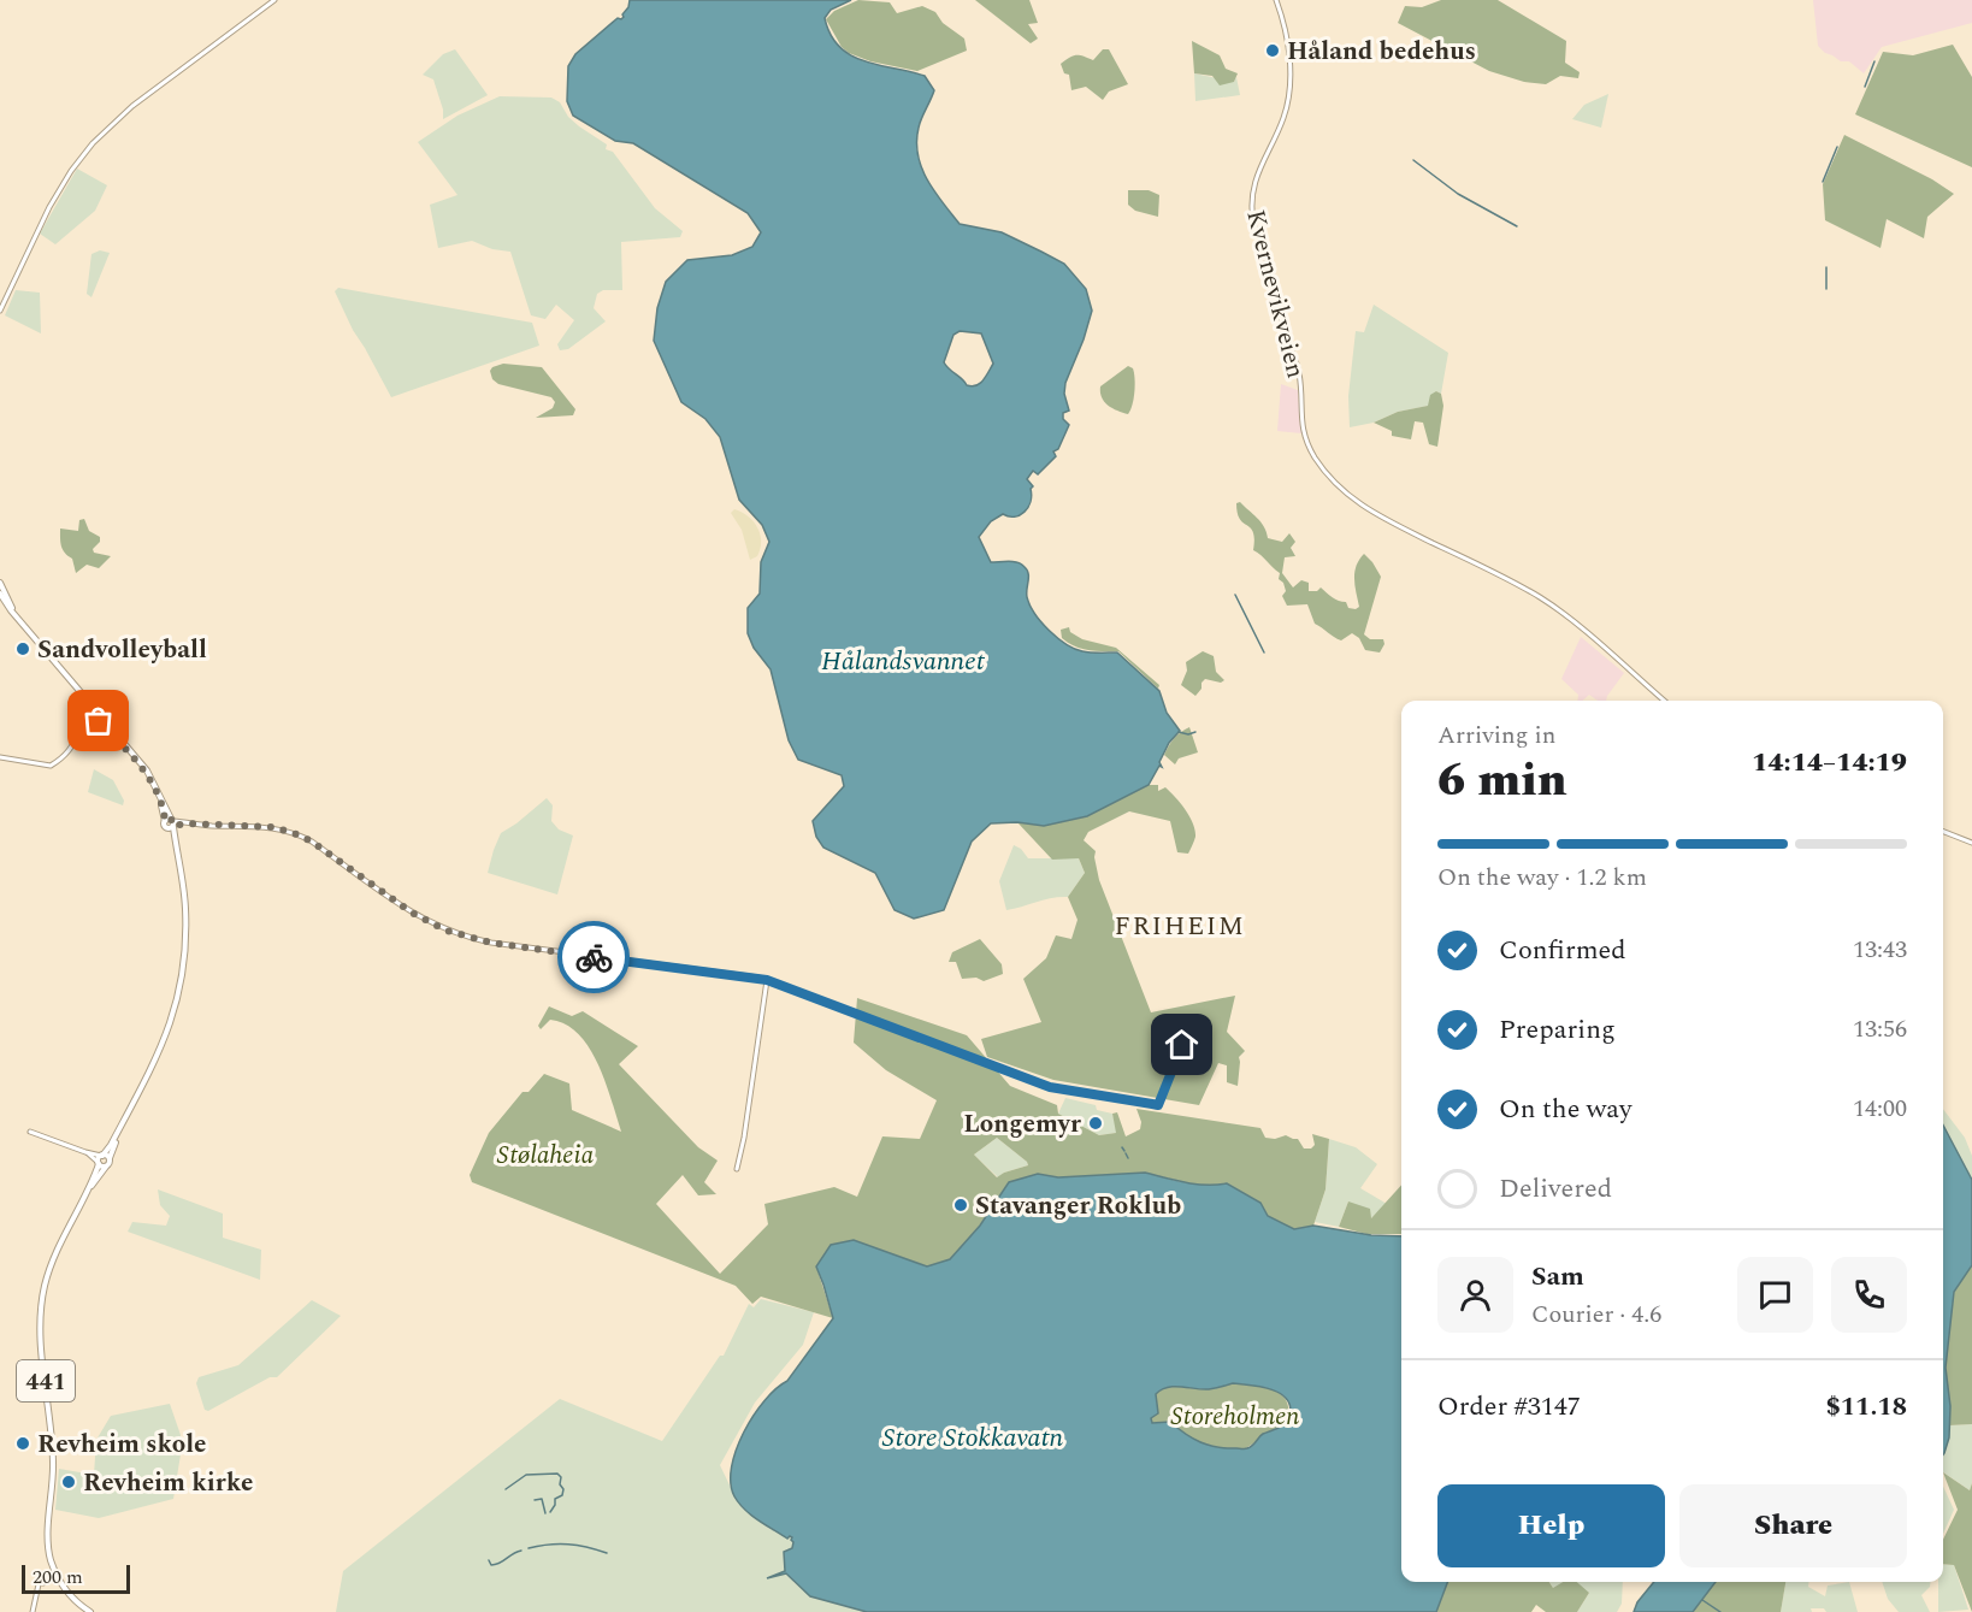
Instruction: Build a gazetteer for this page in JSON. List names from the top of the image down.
{
  "streets": {
    "main road": ["441"],
    "street": ["Kvernevikveien"]
  },
  "districts": ["FRIHEIM"],
  "water": ["Hålandsvannet", "Store Stokkavatn"],
  "parks": ["Stølaheia", "Storeholmen"],
  "places": [
    "Håland bedehus",
    "Sandvolleyball",
    "Longemyr",
    "Stavanger Roklub",
    "Revheim skole",
    "Revheim kirke"
  ],
  "scale_bar": "200 m",
  "page": {
    "heading": ["6 min", "Arriving in", "14:14–14:19"],
    "panel": [
      "Sam",
      "Courier · 4.6",
      "Order #3147",
      "$11.18"
    ],
    "bar": "On the way · 1.2 km",
    "list": [
      ["Confirmed", "13:43"],
      ["Preparing", "13:56"],
      ["On the way", "14:00"],
      "Delivered"
    ],
    "buttons": ["Help", "Share"],
    "scale": "200 m"
  }
}
